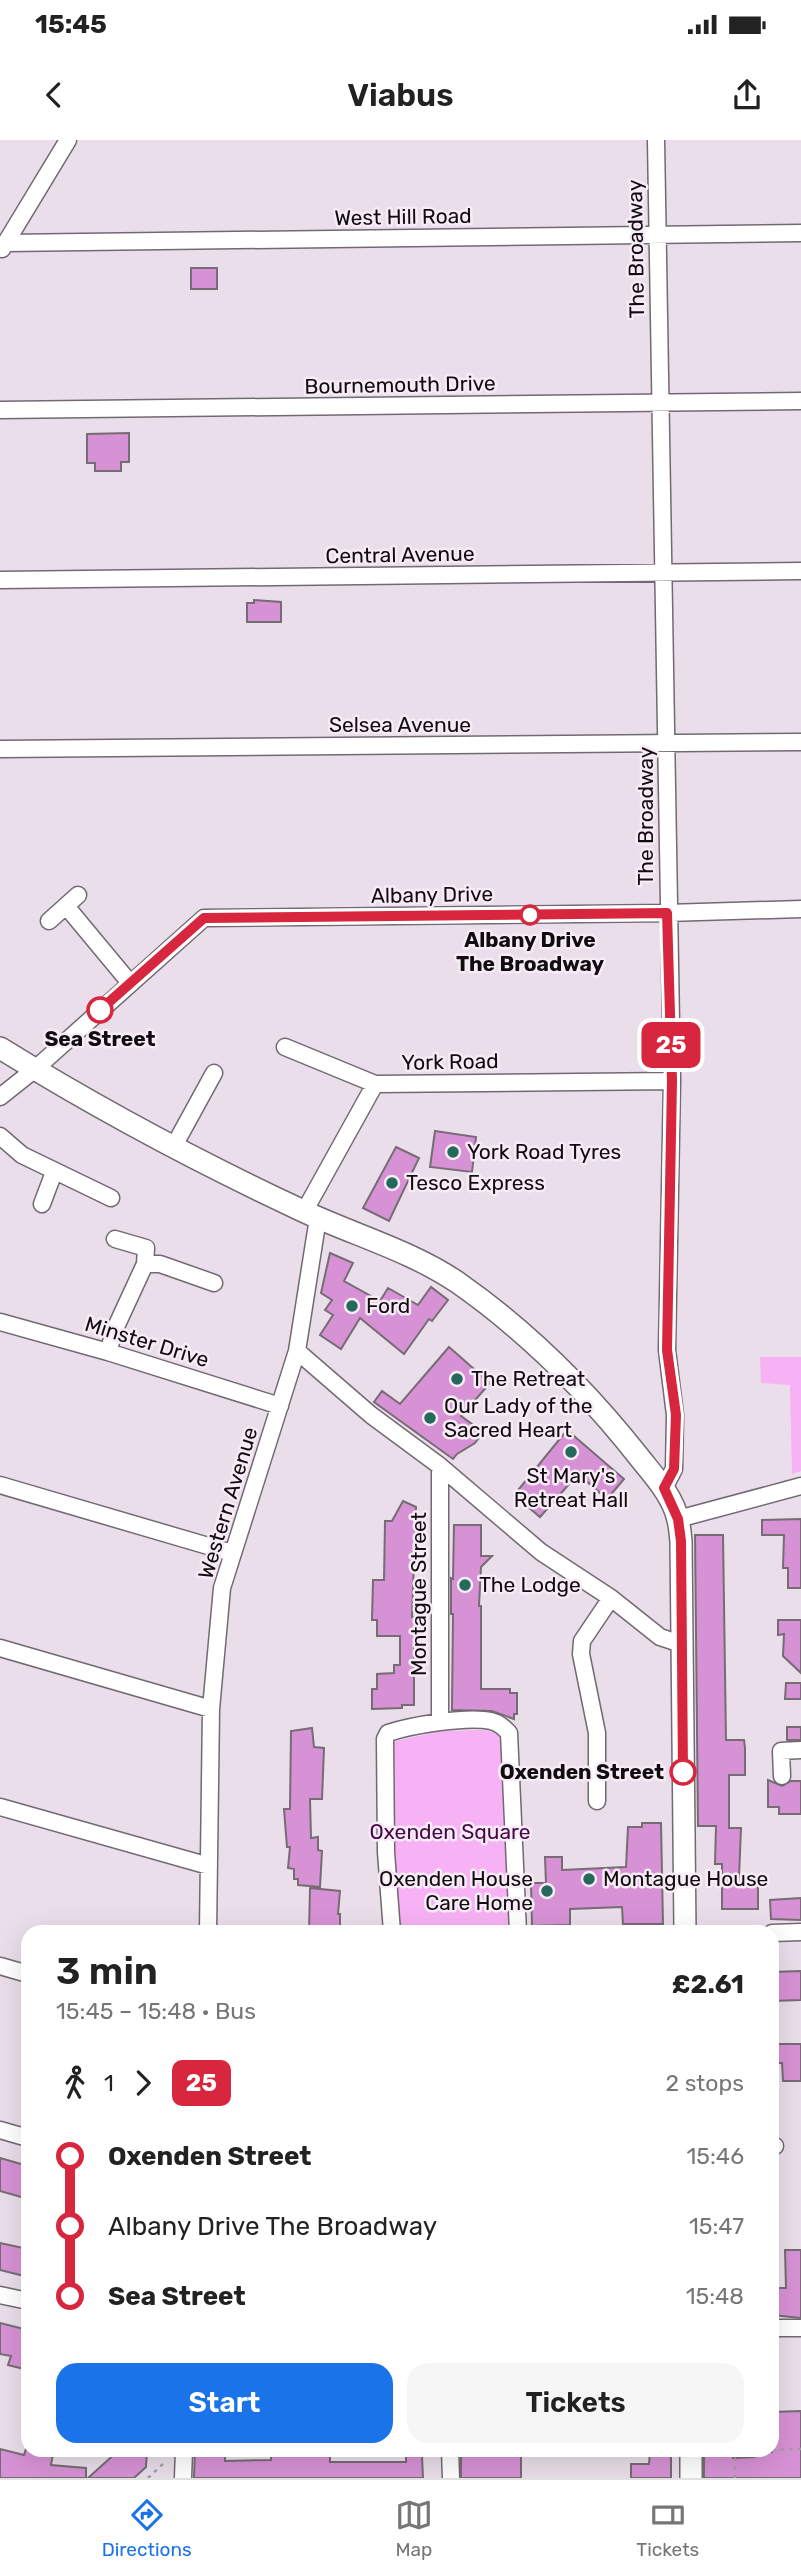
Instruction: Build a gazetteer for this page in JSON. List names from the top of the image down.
{
  "streets": {
    "street": [
      "West Hill Road",
      "The Broadway",
      "Bournemouth Drive",
      "Central Avenue",
      "Selsea Avenue",
      "Albany Drive",
      "York Road",
      "Minster Drive",
      "Western Avenue",
      "Montague Street"
    ]
  },
  "crossings": [
    ["West Hill Road", "The Broadway"],
    ["The Broadway", "Bournemouth Drive"],
    ["The Broadway", "Central Avenue"],
    ["The Broadway", "Selsea Avenue"],
    ["The Broadway", "Albany Drive"],
    ["The Broadway", "York Road"],
    ["York Road", "Western Avenue"],
    ["Minster Drive", "Western Avenue"]
  ],
  "parks": ["Oxenden Square"],
  "places": [
    "Albany Drive The Broadway",
    "Sea Street",
    "York Road Tyres",
    "Tesco Express",
    "Ford",
    "The Retreat",
    "Our Lady of the Sacred Heart",
    "St Mary's Retreat Hall",
    "The Lodge",
    "Oxenden Street",
    "Montague House",
    "Oxenden House Care Home"
  ],
  "lines": ["bus line 25"],
  "page": {
    "status": "15:45",
    "header": "Viabus",
    "on_map": "25",
    "heading": ["3 min", "15:45 – 15:48 · Bus", "£2.61"],
    "legs": ["1", "25", "2 stops"],
    "list": [
      {
        "name": "Oxenden Street",
        "value": "15:46"
      },
      {
        "name": "Albany Drive The Broadway",
        "value": "15:47"
      },
      {
        "name": "Sea Street",
        "value": "15:48"
      }
    ],
    "buttons": ["Start", "Tickets"],
    "tabs": ["Directions", "Map", "Tickets"]
  }
}
